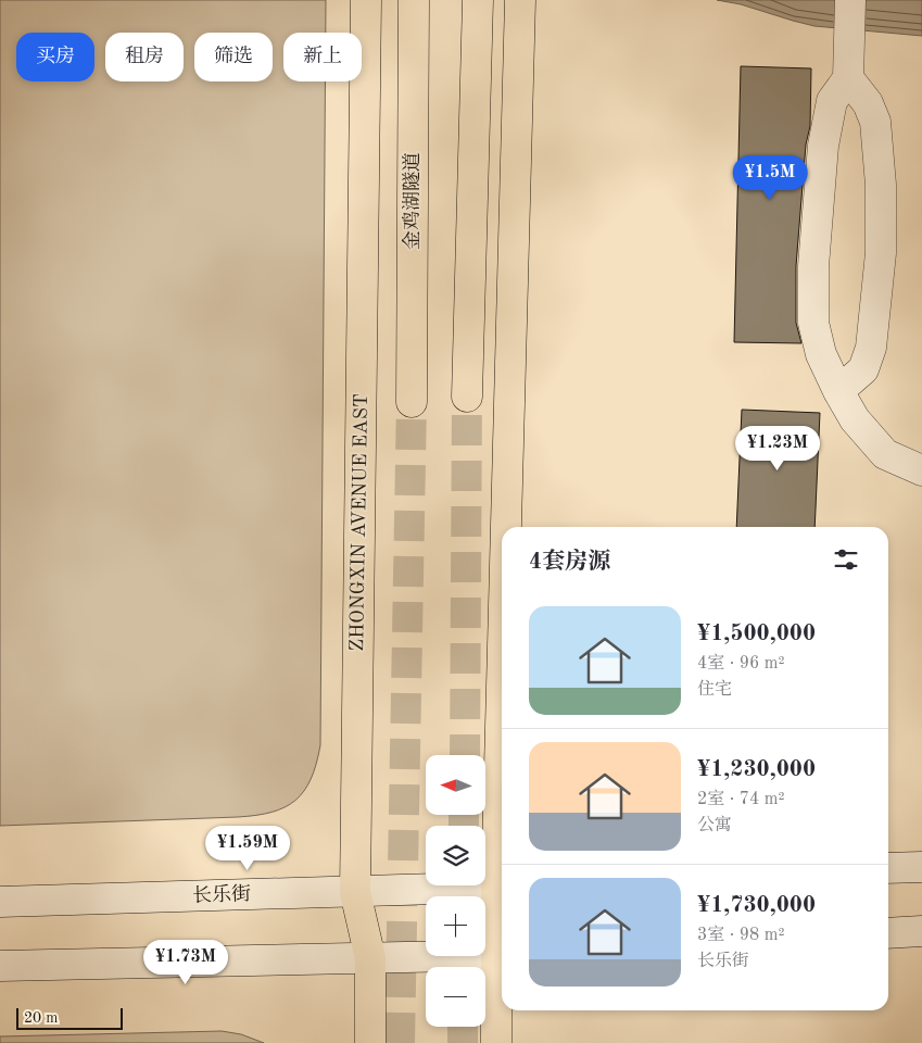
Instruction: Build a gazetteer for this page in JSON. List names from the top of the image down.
{
  "streets": {
    "main road": ["金鸡湖隧道", "ZHONGXIN AVENUE EAST", "长乐街"]
  },
  "crossings": [
    ["ZHONGXIN AVENUE EAST", "长乐街"]
  ],
  "scale_bar": "20 m",
  "north": "left",
  "page": {
    "chip": [
      "买房",
      "租房",
      "筛选",
      "新上"
    ],
    "price": [
      "¥1.5M",
      "¥1.23M",
      "¥1.59M",
      "¥1.73M"
    ],
    "heading": "4套房源",
    "list": [
      {
        "name": "¥1,500,000",
        "note": "4室 · 96 m² · 住宅"
      },
      {
        "name": "¥1,230,000",
        "note": "2室 · 74 m² · 公寓"
      },
      {
        "name": "¥1,730,000",
        "note": "3室 · 98 m² · 长乐街"
      }
    ],
    "map_buttons": ["+", "−"],
    "scale": "20 m"
  }
}
